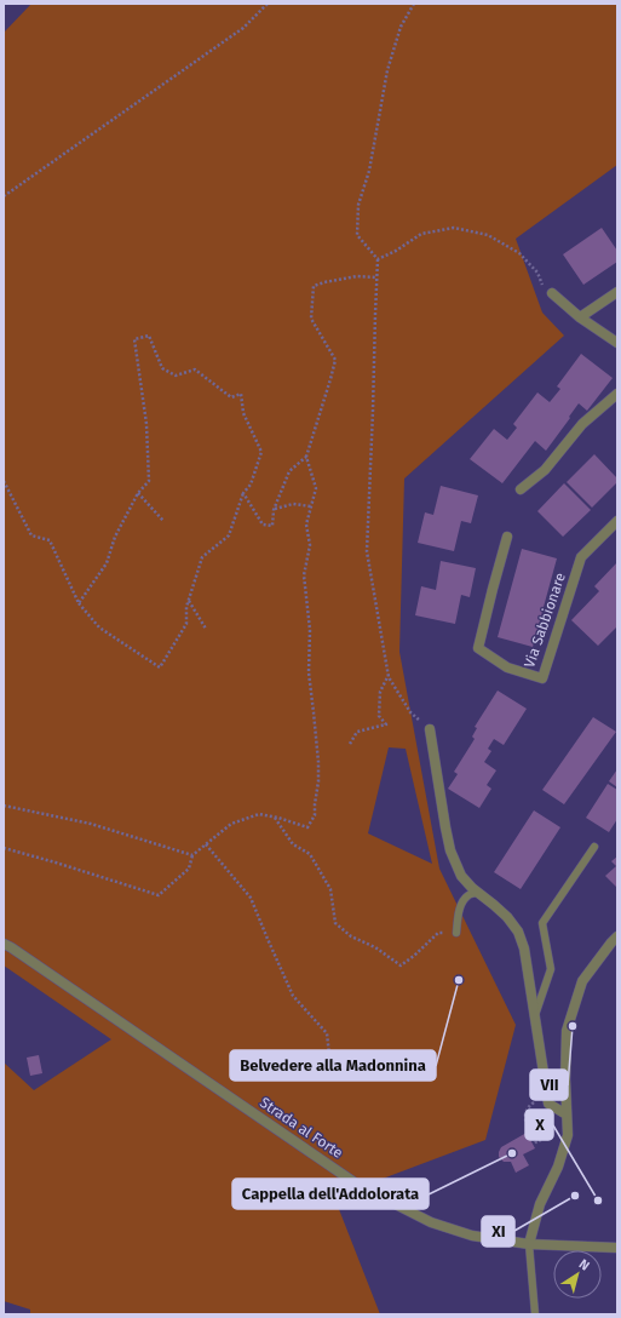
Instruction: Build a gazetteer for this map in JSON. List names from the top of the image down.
{
  "streets": {
    "street": ["Via Sabbionare", "Strada al Forte"]
  },
  "places": [
    "Belvedere alla Madonnina",
    "VII",
    "Cappella dell'Addolorata",
    "XI",
    "X"
  ],
  "north": "top right"
}
